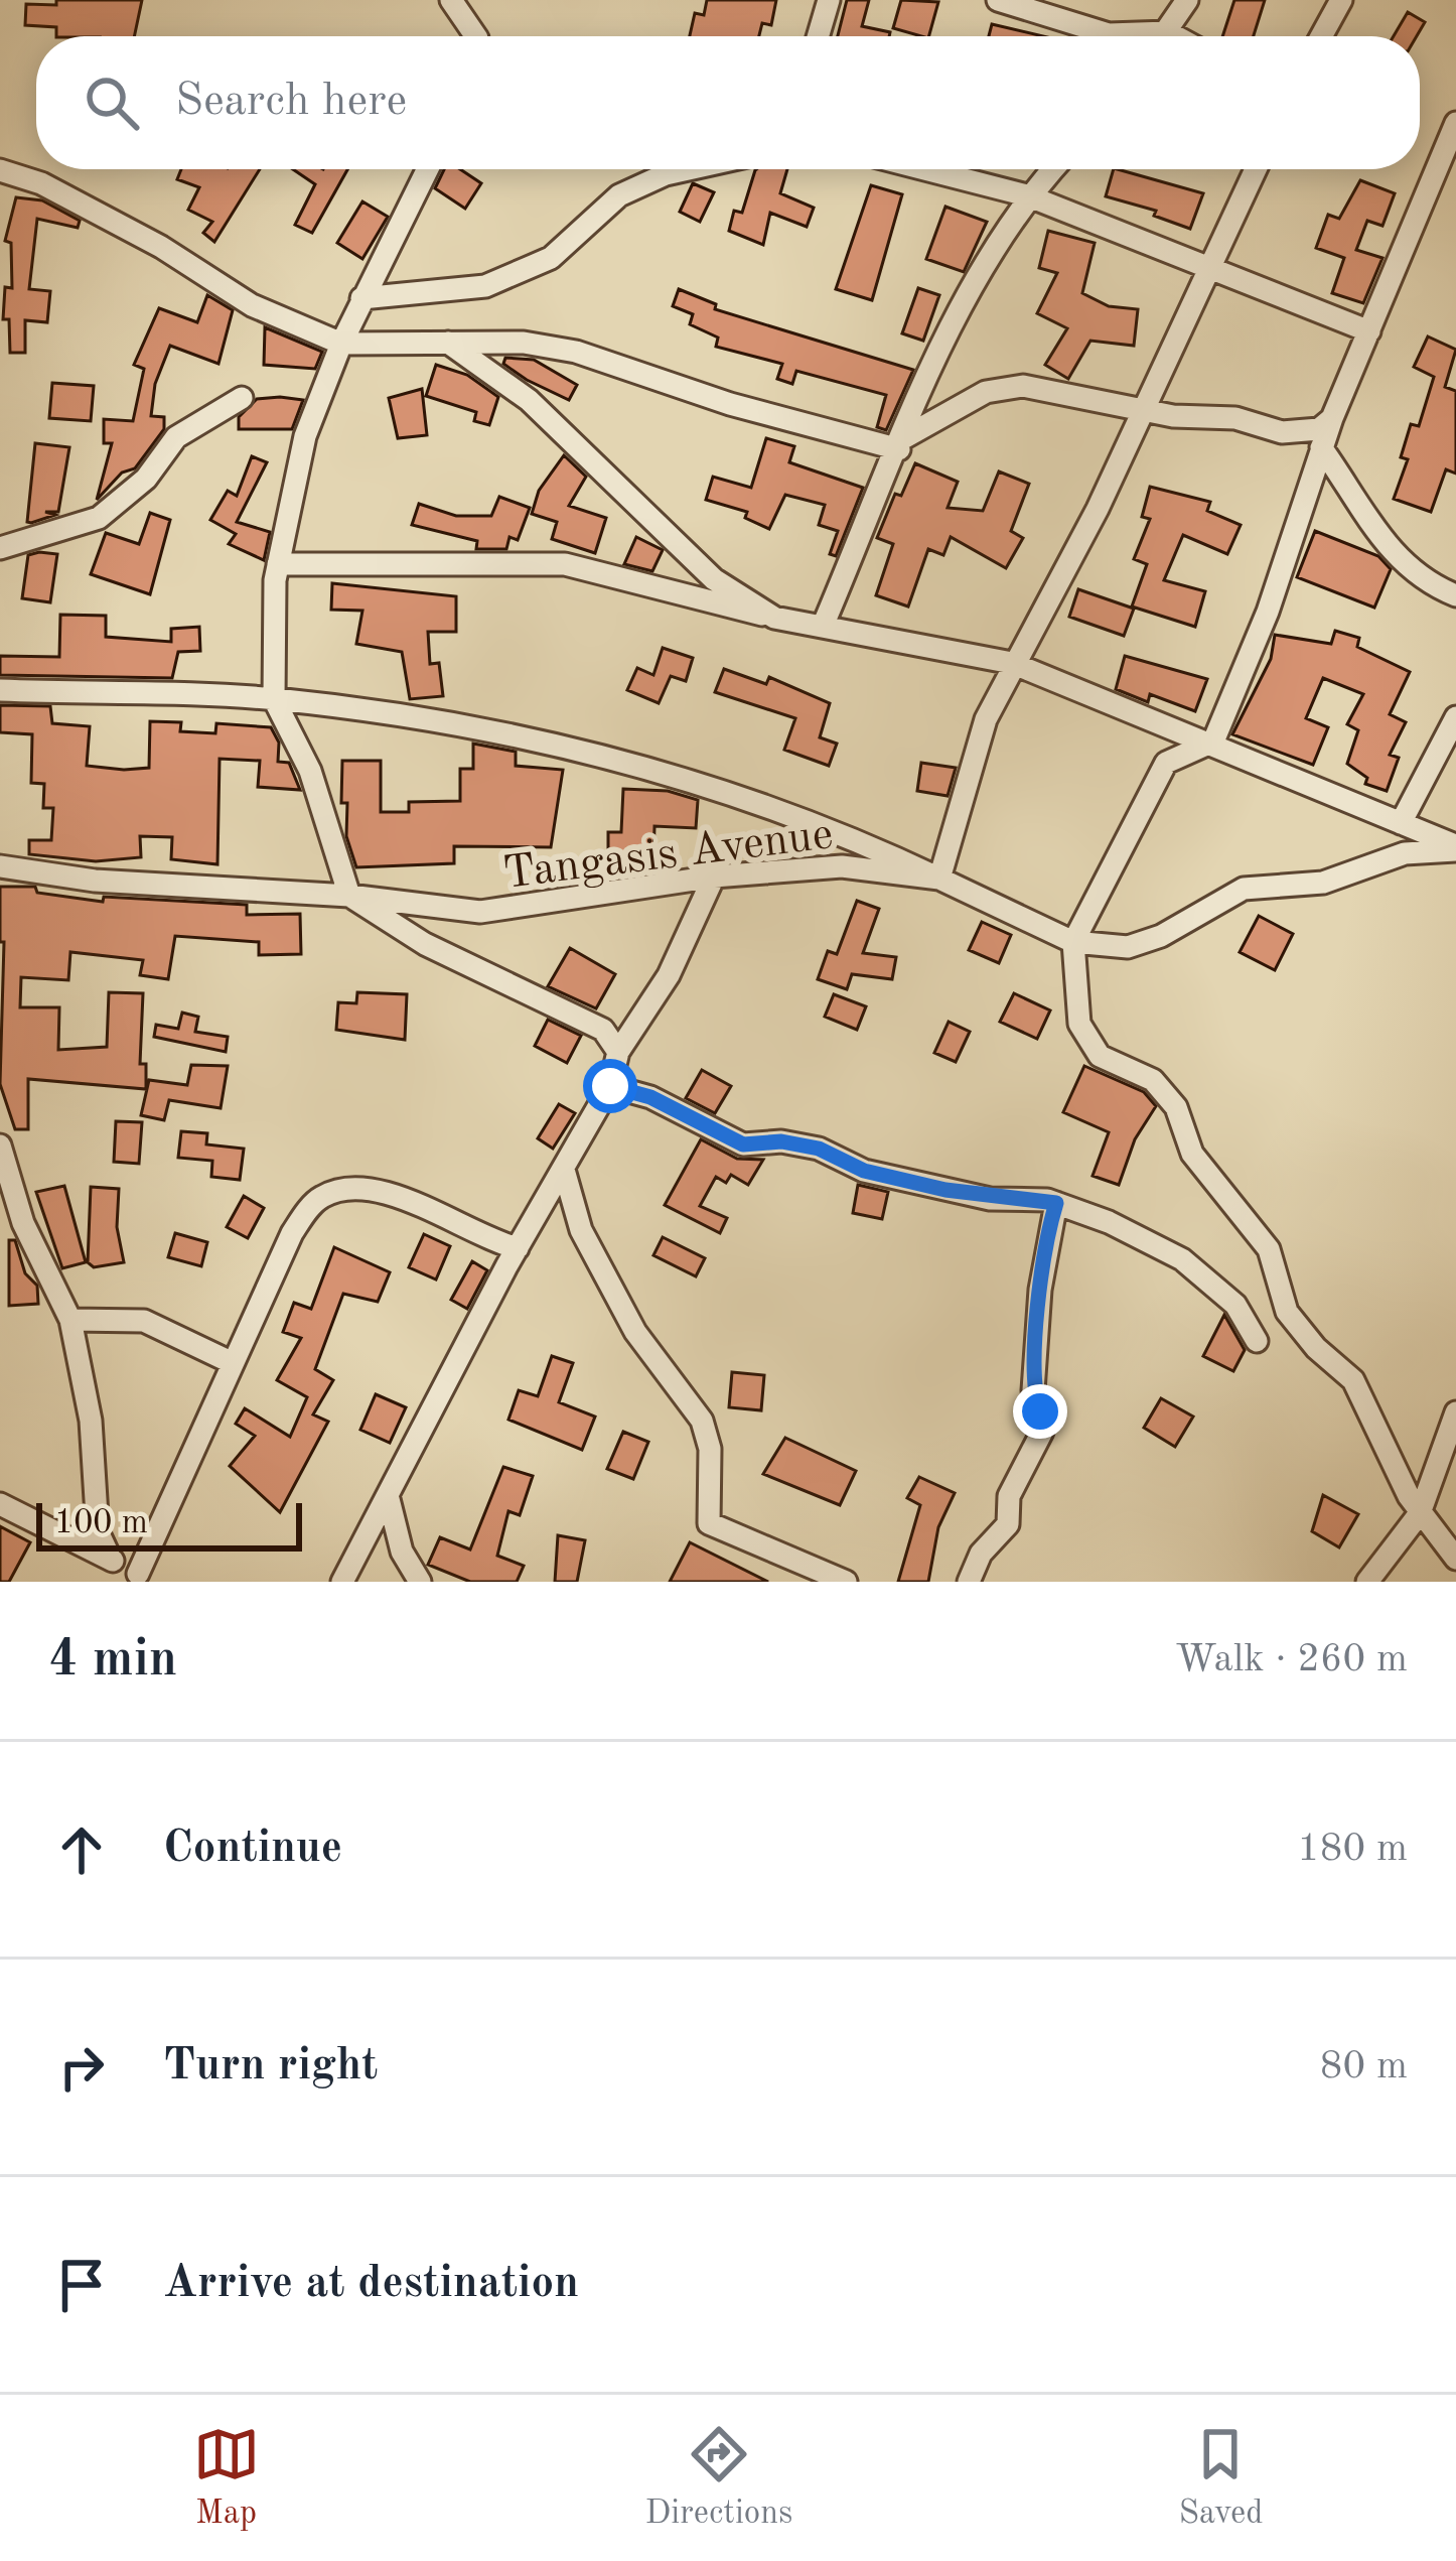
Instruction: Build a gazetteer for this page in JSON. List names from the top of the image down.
{
  "streets": {
    "street": ["Tangasis Avenue"]
  },
  "scale_bar": "100 m",
  "page": {
    "search": "Search here",
    "scale": "100 m",
    "heading": ["4 min", "Walk · 260 m"],
    "list": [
      ["Continue", "180 m"],
      ["Turn right", "80 m"],
      "Arrive at destination"
    ],
    "nav": ["Map", "Directions", "Saved"]
  }
}
